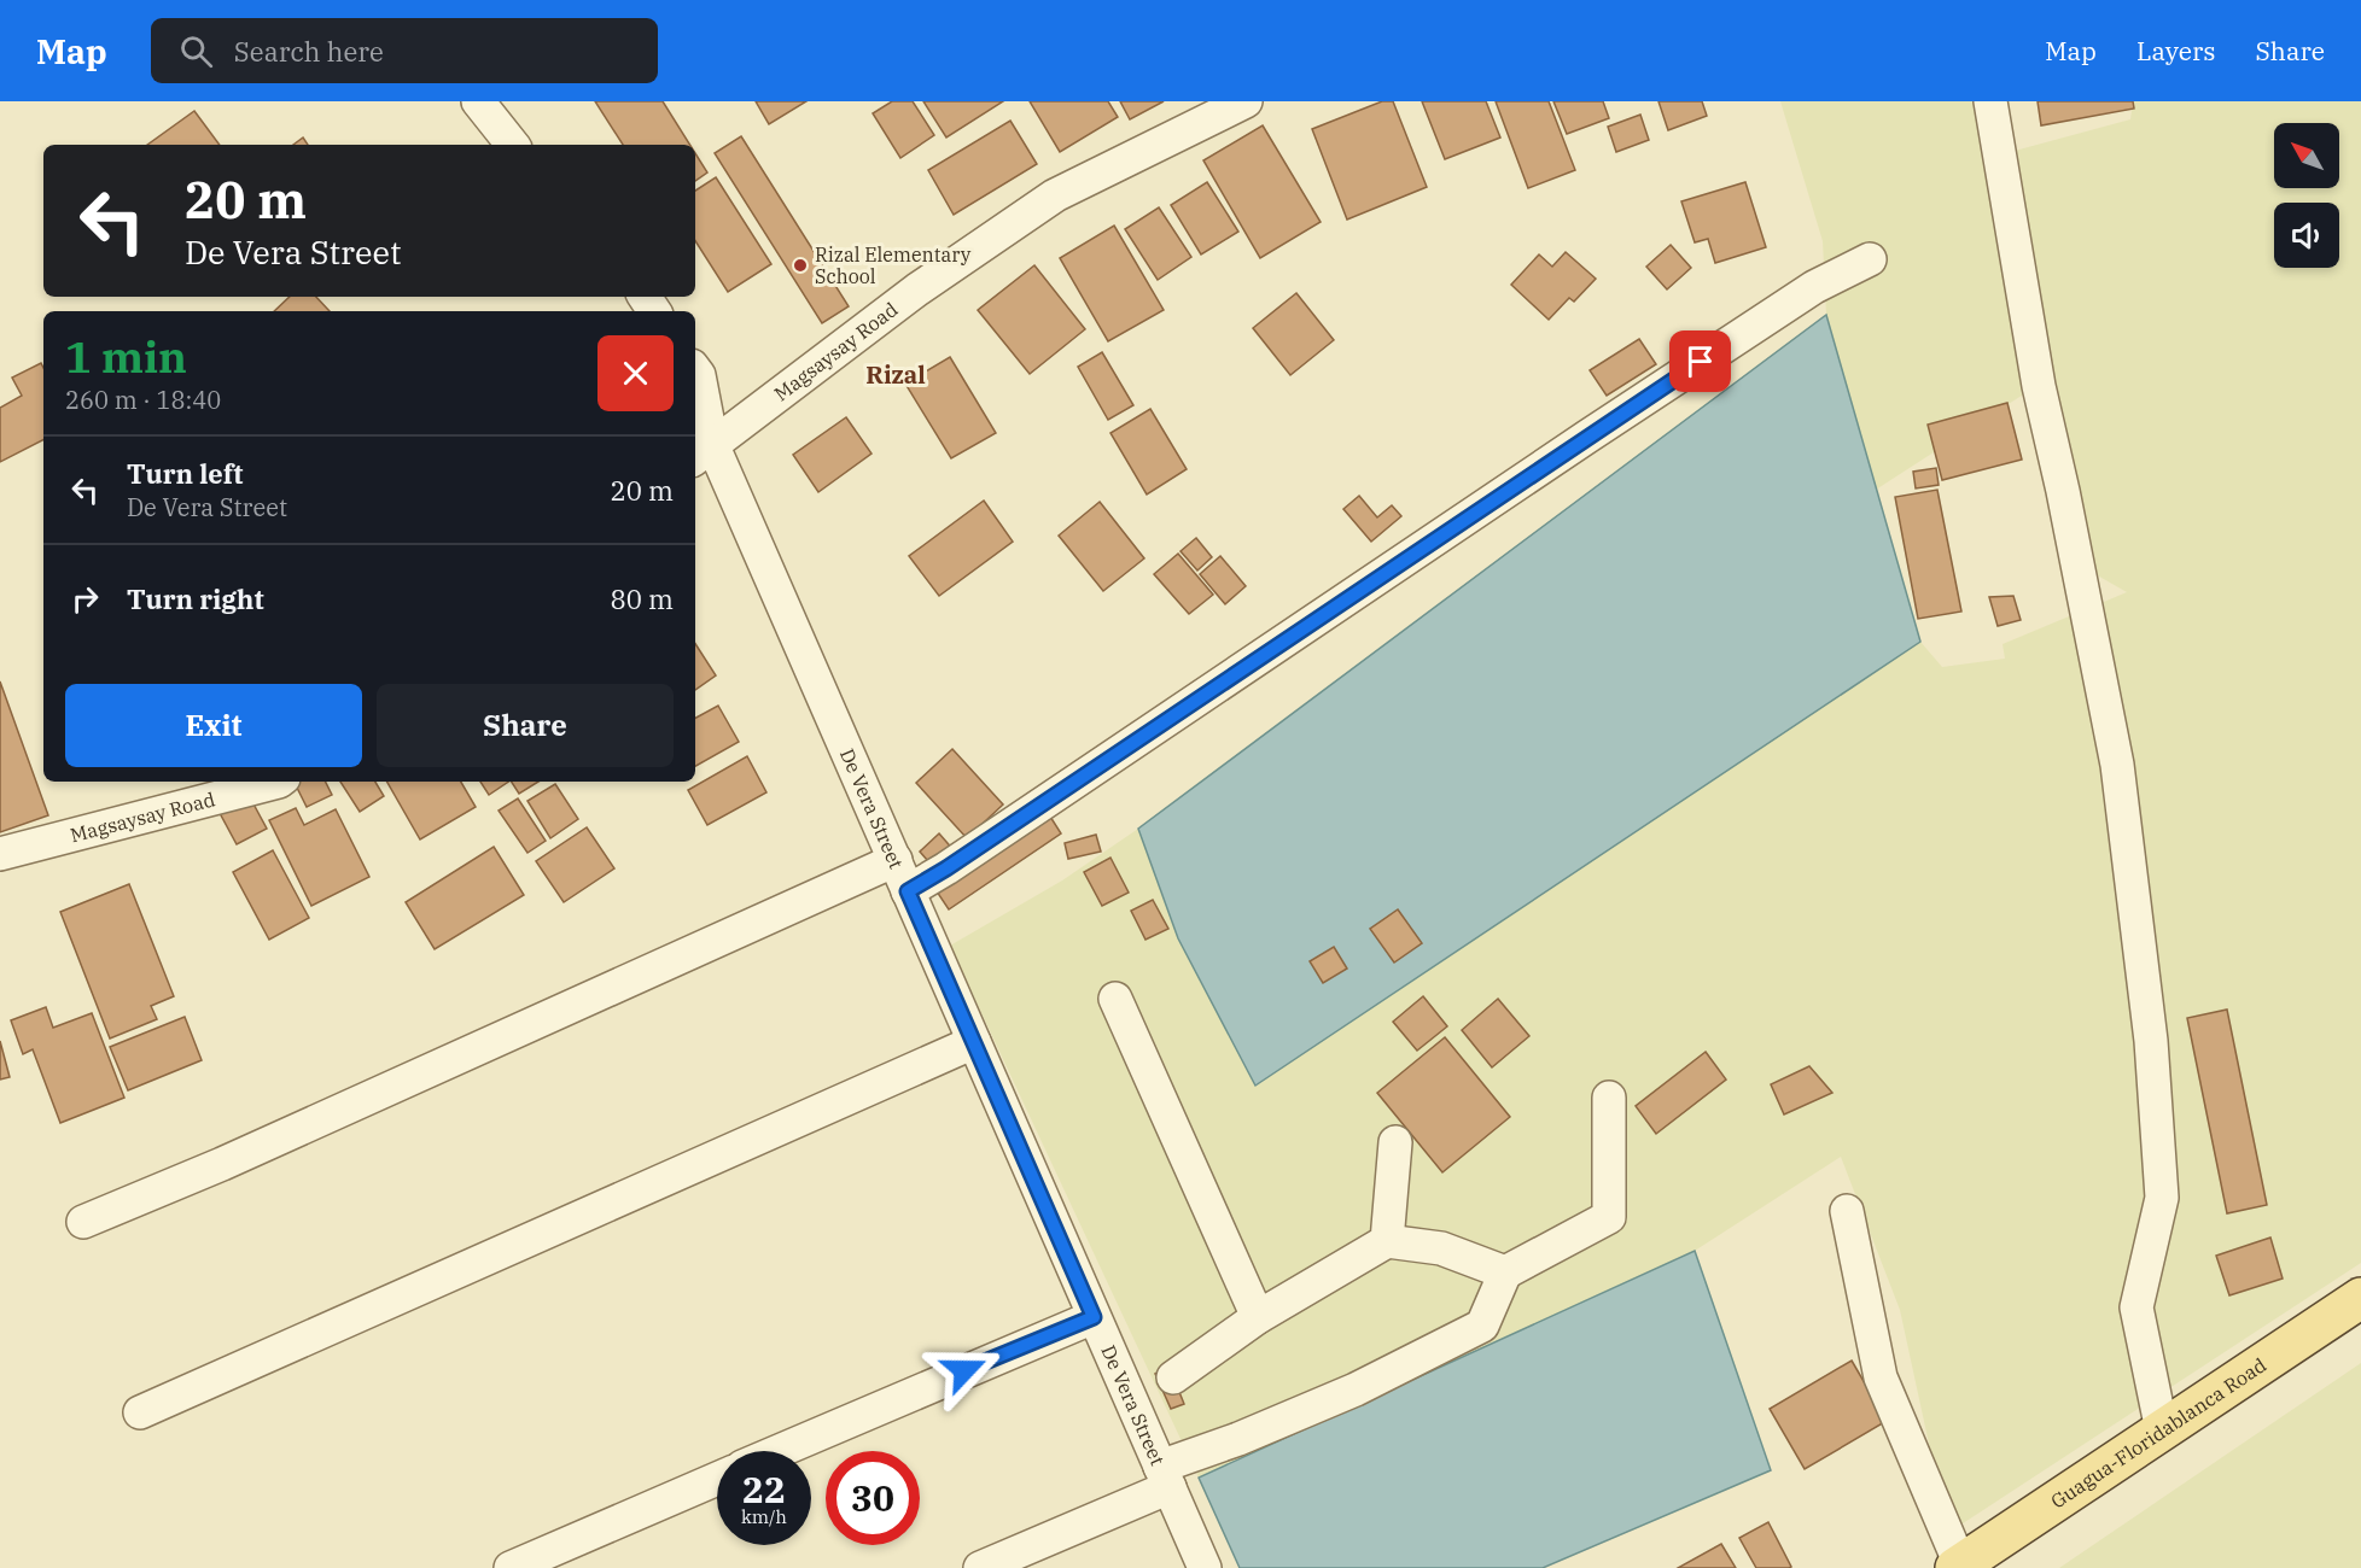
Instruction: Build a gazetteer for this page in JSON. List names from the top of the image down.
{
  "streets": {
    "main road": ["Guagua-Floridablanca Road"],
    "street": ["Magsaysay Road", "De Vera Street"]
  },
  "crossings": [
    ["Magsaysay Road", "De Vera Street"]
  ],
  "districts": ["Rizal"],
  "places": ["Rizal Elementary School"],
  "north": "top left",
  "page": {
    "header": "Map",
    "search": "Search here",
    "nav": ["Map", "Layers", "Share"],
    "turn": ["20 m", "De Vera Street"],
    "heading": ["1 min", "260 m · 18:40"],
    "list": [
      {
        "name": "Turn left",
        "note": "De Vera Street",
        "value": "20 m"
      },
      {
        "name": "Turn right",
        "value": "80 m"
      }
    ],
    "buttons": ["Exit", "Share"],
    "speed": "22 km/h",
    "limit": "30"
  }
}
